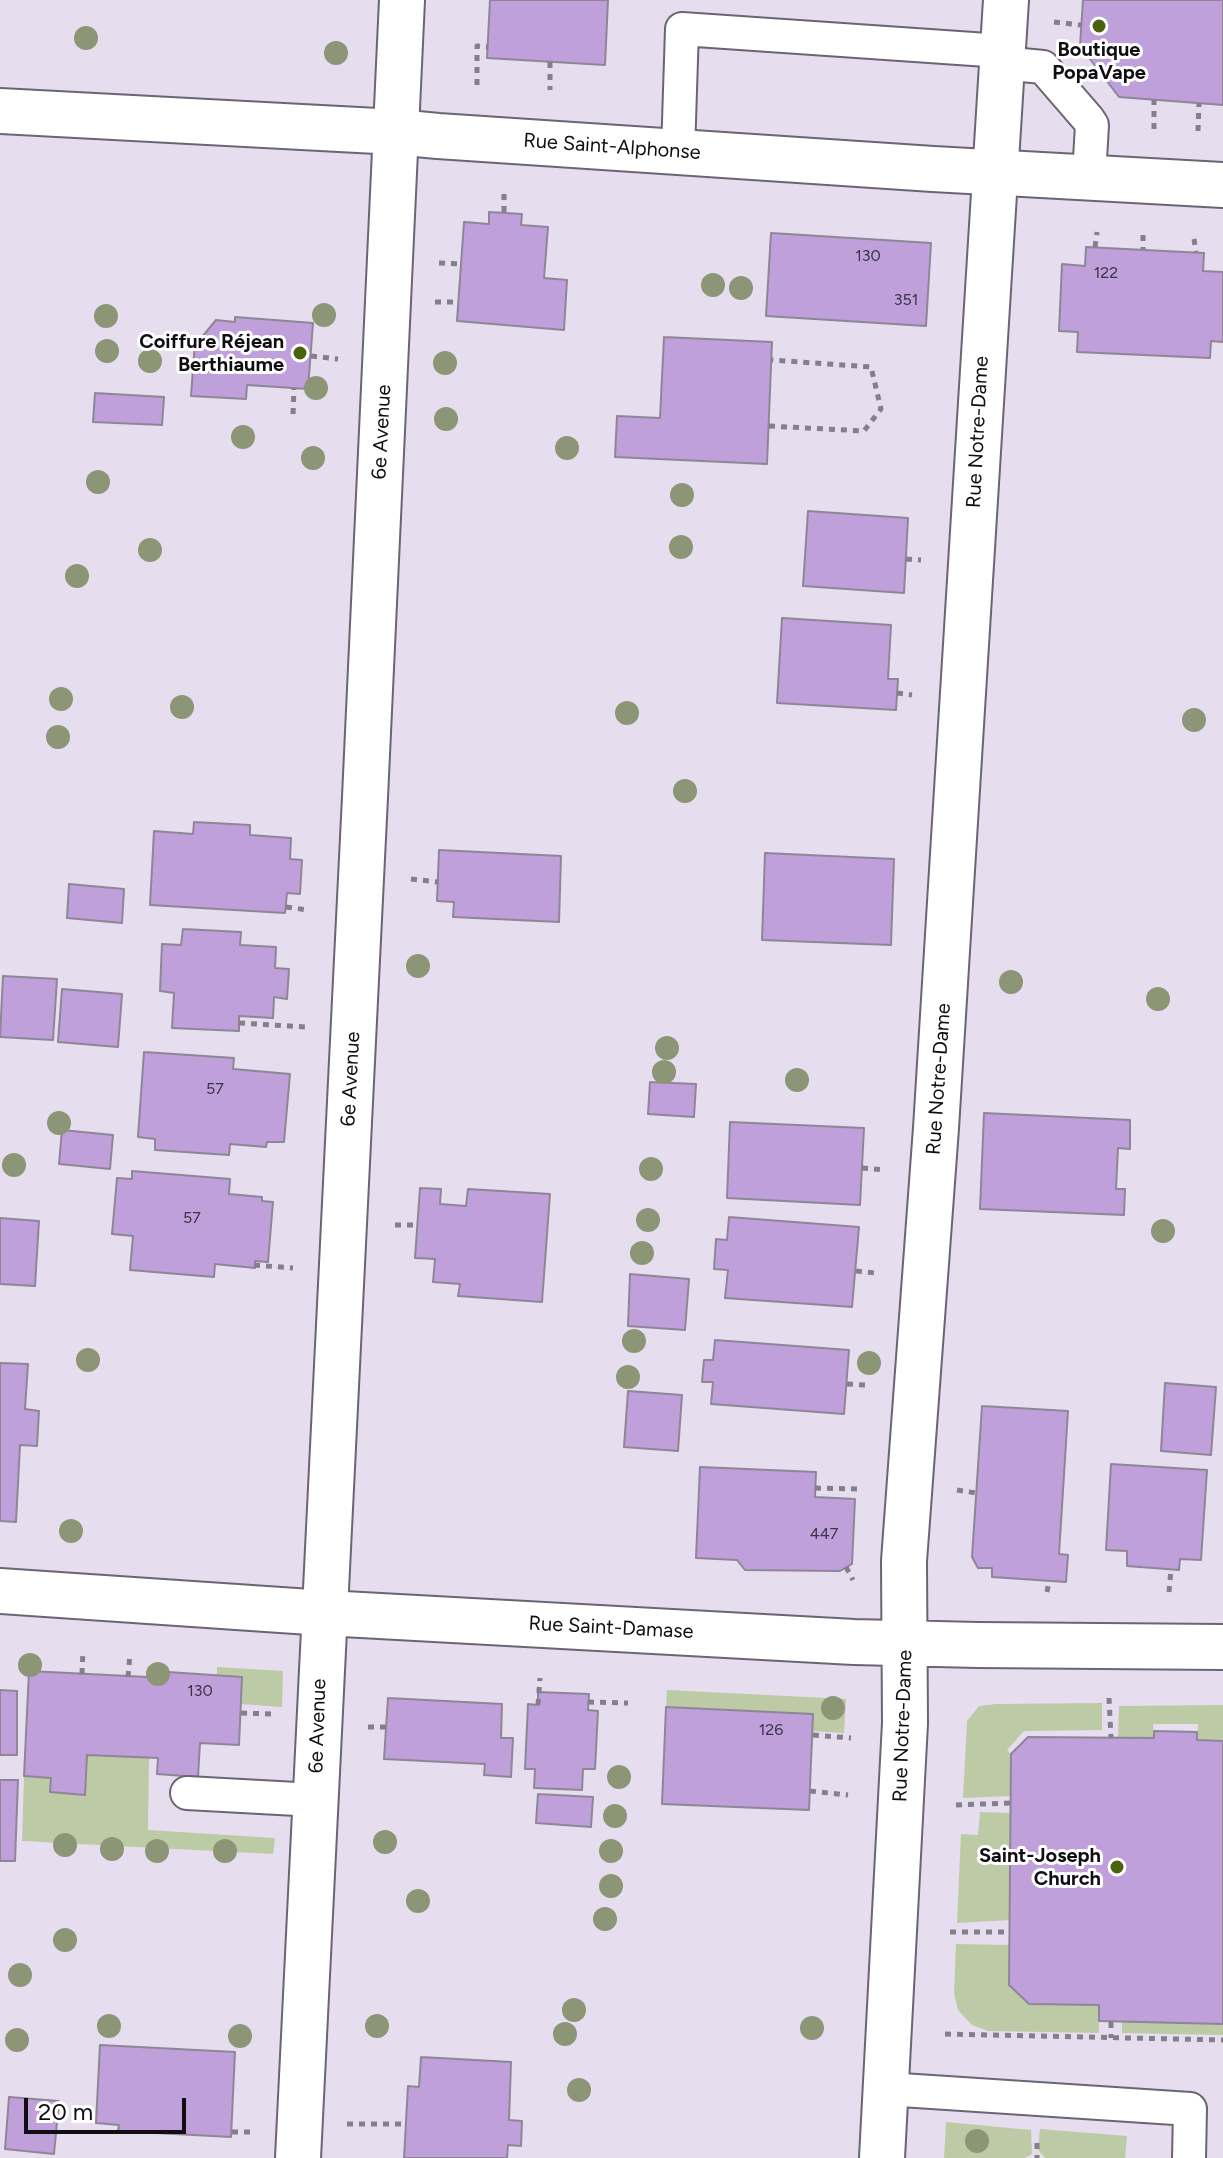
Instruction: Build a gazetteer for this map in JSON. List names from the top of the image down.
{
  "streets": {
    "street": [
      "Rue Saint-Alphonse",
      "6e Avenue",
      "Rue Notre-Dame",
      "Rue Saint-Damase"
    ]
  },
  "crossings": [
    ["Rue Saint-Alphonse", "6e Avenue"],
    ["Rue Saint-Alphonse", "Rue Notre-Dame"],
    ["6e Avenue", "Rue Saint-Damase"],
    ["Rue Notre-Dame", "Rue Saint-Damase"]
  ],
  "places": ["Boutique PopaVape", "Coiffure Réjean Berthiaume", "Saint-Joseph Church"],
  "house_numbers": [
    "130",
    "122",
    "351",
    "57",
    "57",
    "447",
    "130",
    "126"
  ],
  "scale_bar": "20 m"
}
